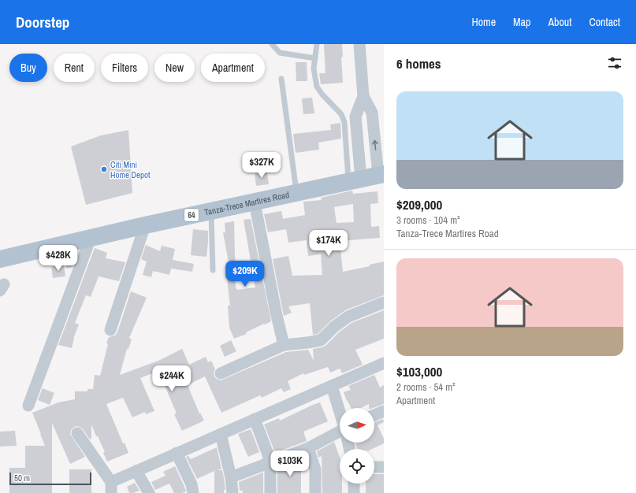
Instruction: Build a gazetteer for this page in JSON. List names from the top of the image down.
{
  "streets": {
    "main road": ["Tanza-Trece Martires Road", "64"]
  },
  "places": ["Citi Mini Home Depot"],
  "scale_bar": "50 m",
  "north": "right",
  "page": {
    "header": "Doorstep",
    "nav": [
      "Home",
      "Map",
      "About",
      "Contact"
    ],
    "heading": "6 homes",
    "chip": [
      "Buy",
      "Rent",
      "Filters",
      "New",
      "Apartment"
    ],
    "list": [
      {
        "name": "$209,000",
        "note": "3 rooms · 104 m² · Tanza-Trece Martires Road"
      },
      {
        "name": "$103,000",
        "note": "2 rooms · 54 m² · Apartment"
      }
    ],
    "price": [
      "$327K",
      "$174K",
      "$428K",
      "$209K",
      "$244K",
      "$103K"
    ],
    "scale": "50 m"
  }
}
